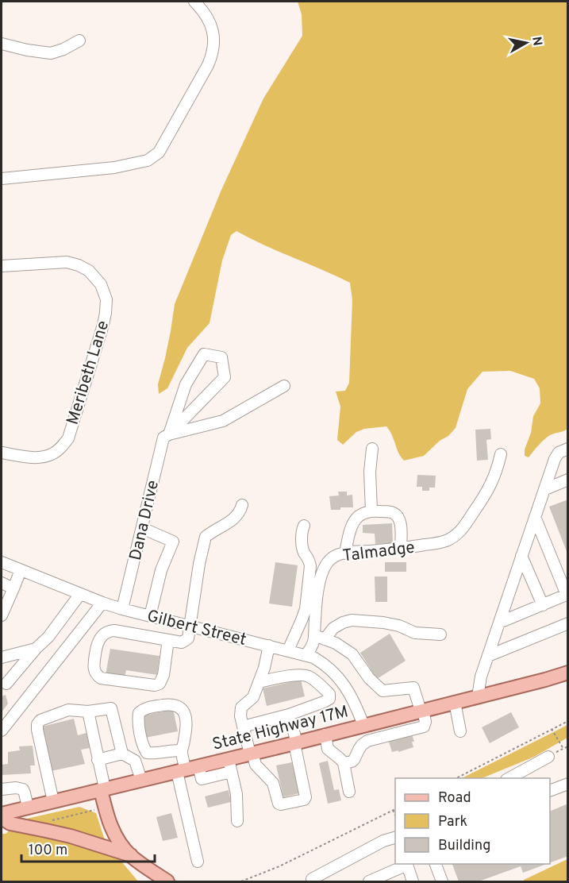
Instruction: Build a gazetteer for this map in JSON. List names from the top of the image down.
{
  "streets": {
    "main road": ["State Highway 17M"],
    "street": [
      "Meribeth Lane",
      "Dana Drive",
      "Talmadge",
      "Gilbert Street"
    ]
  },
  "crossings": [
    ["Dana Drive", "Gilbert Street"],
    ["Talmadge", "Gilbert Street"],
    ["Gilbert Street", "State Highway 17M"]
  ],
  "legend": ["Road", "Park", "Building"],
  "scale_bar": "100 m",
  "north": "right"
}
